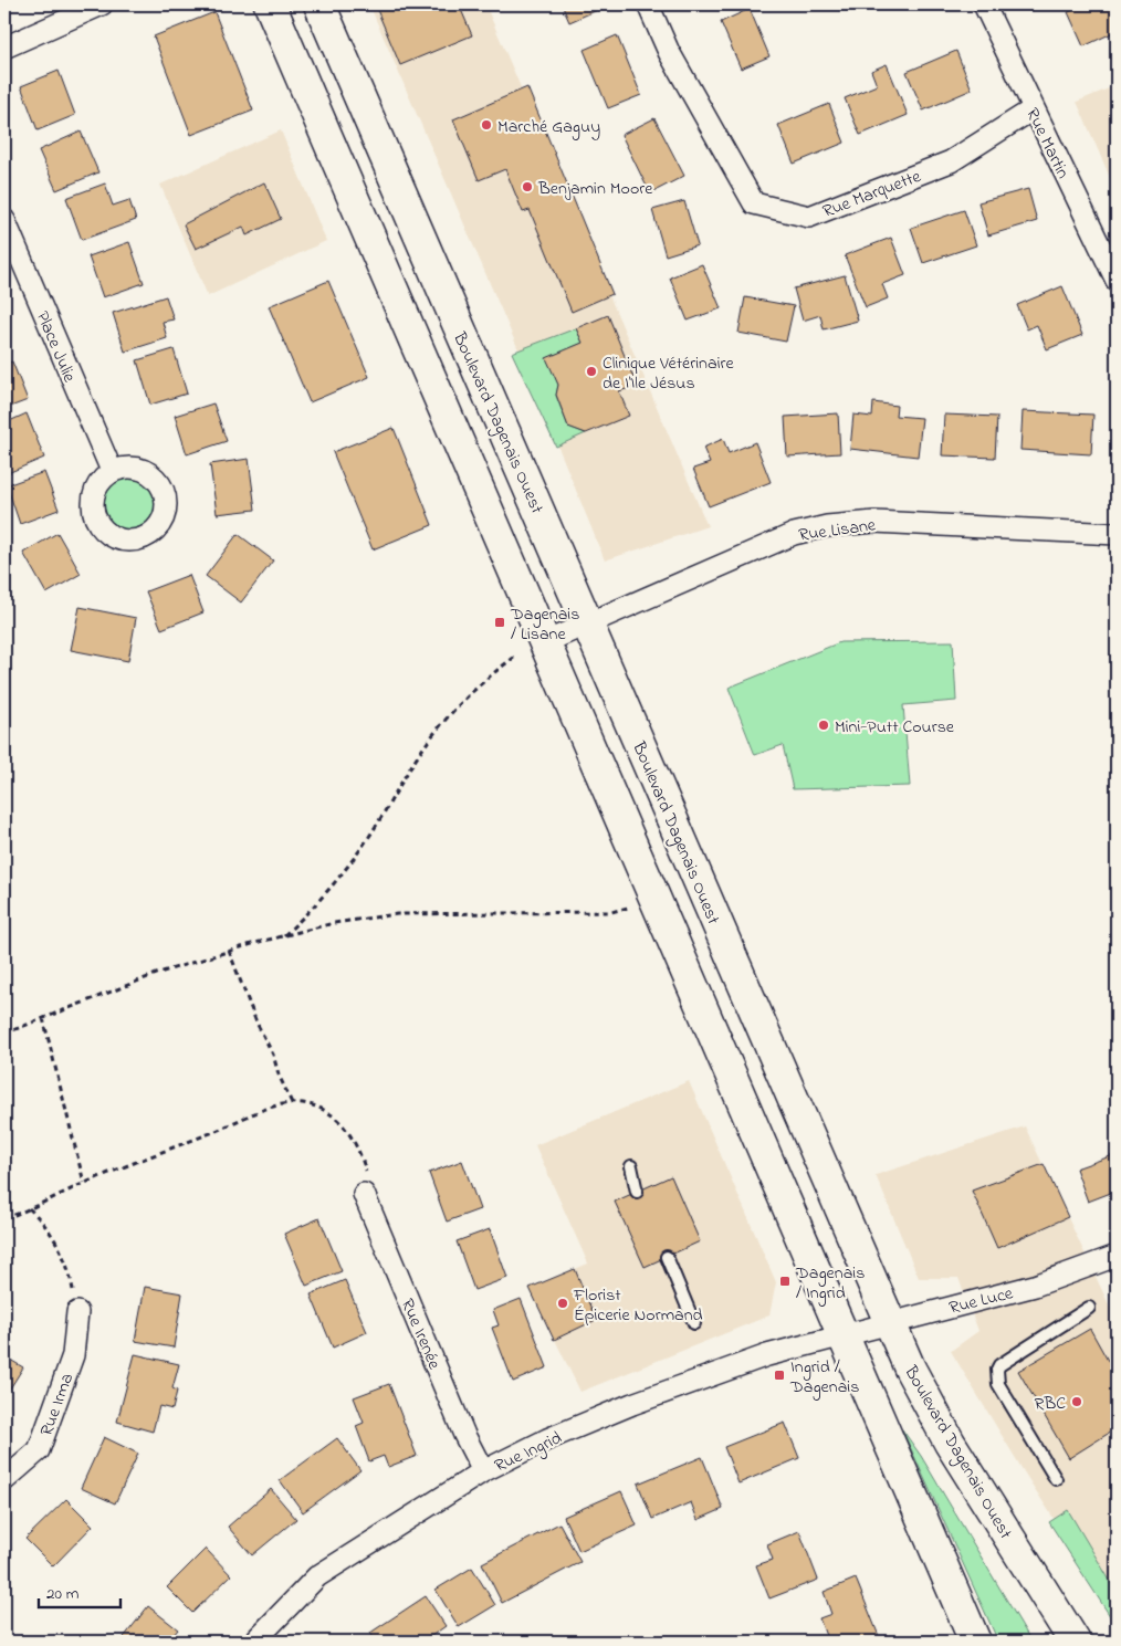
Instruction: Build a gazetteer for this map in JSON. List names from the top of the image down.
{
  "streets": {
    "main road": ["Boulevard Dagenais Ouest"],
    "street": [
      "Rue Martin",
      "Rue Marquette",
      "Place Julie",
      "Rue Lisane",
      "Rue Luce",
      "Rue Irenée",
      "Rue Irma",
      "Rue Ingrid"
    ]
  },
  "crossings": [
    ["Rue Martin", "Rue Marquette"],
    ["Boulevard Dagenais Ouest", "Rue Lisane"],
    ["Boulevard Dagenais Ouest", "Rue Luce"],
    ["Rue Luce", "Rue Ingrid"],
    ["Rue Irenée", "Rue Ingrid"]
  ],
  "places": {
    "other": [
      "Marché Gaguy",
      "Benjamin Moore",
      "Clinique Vétérinaire de I'Ile Jésus",
      "Mini-Putt Course",
      "Florist Épicerie Normand",
      "RBC"
    ],
    "transit": ["Dagenais / Lisane", "Dagenais / Ingrid", "Ingrid / Dagenais"]
  },
  "scale_bar": "20 m"
}
